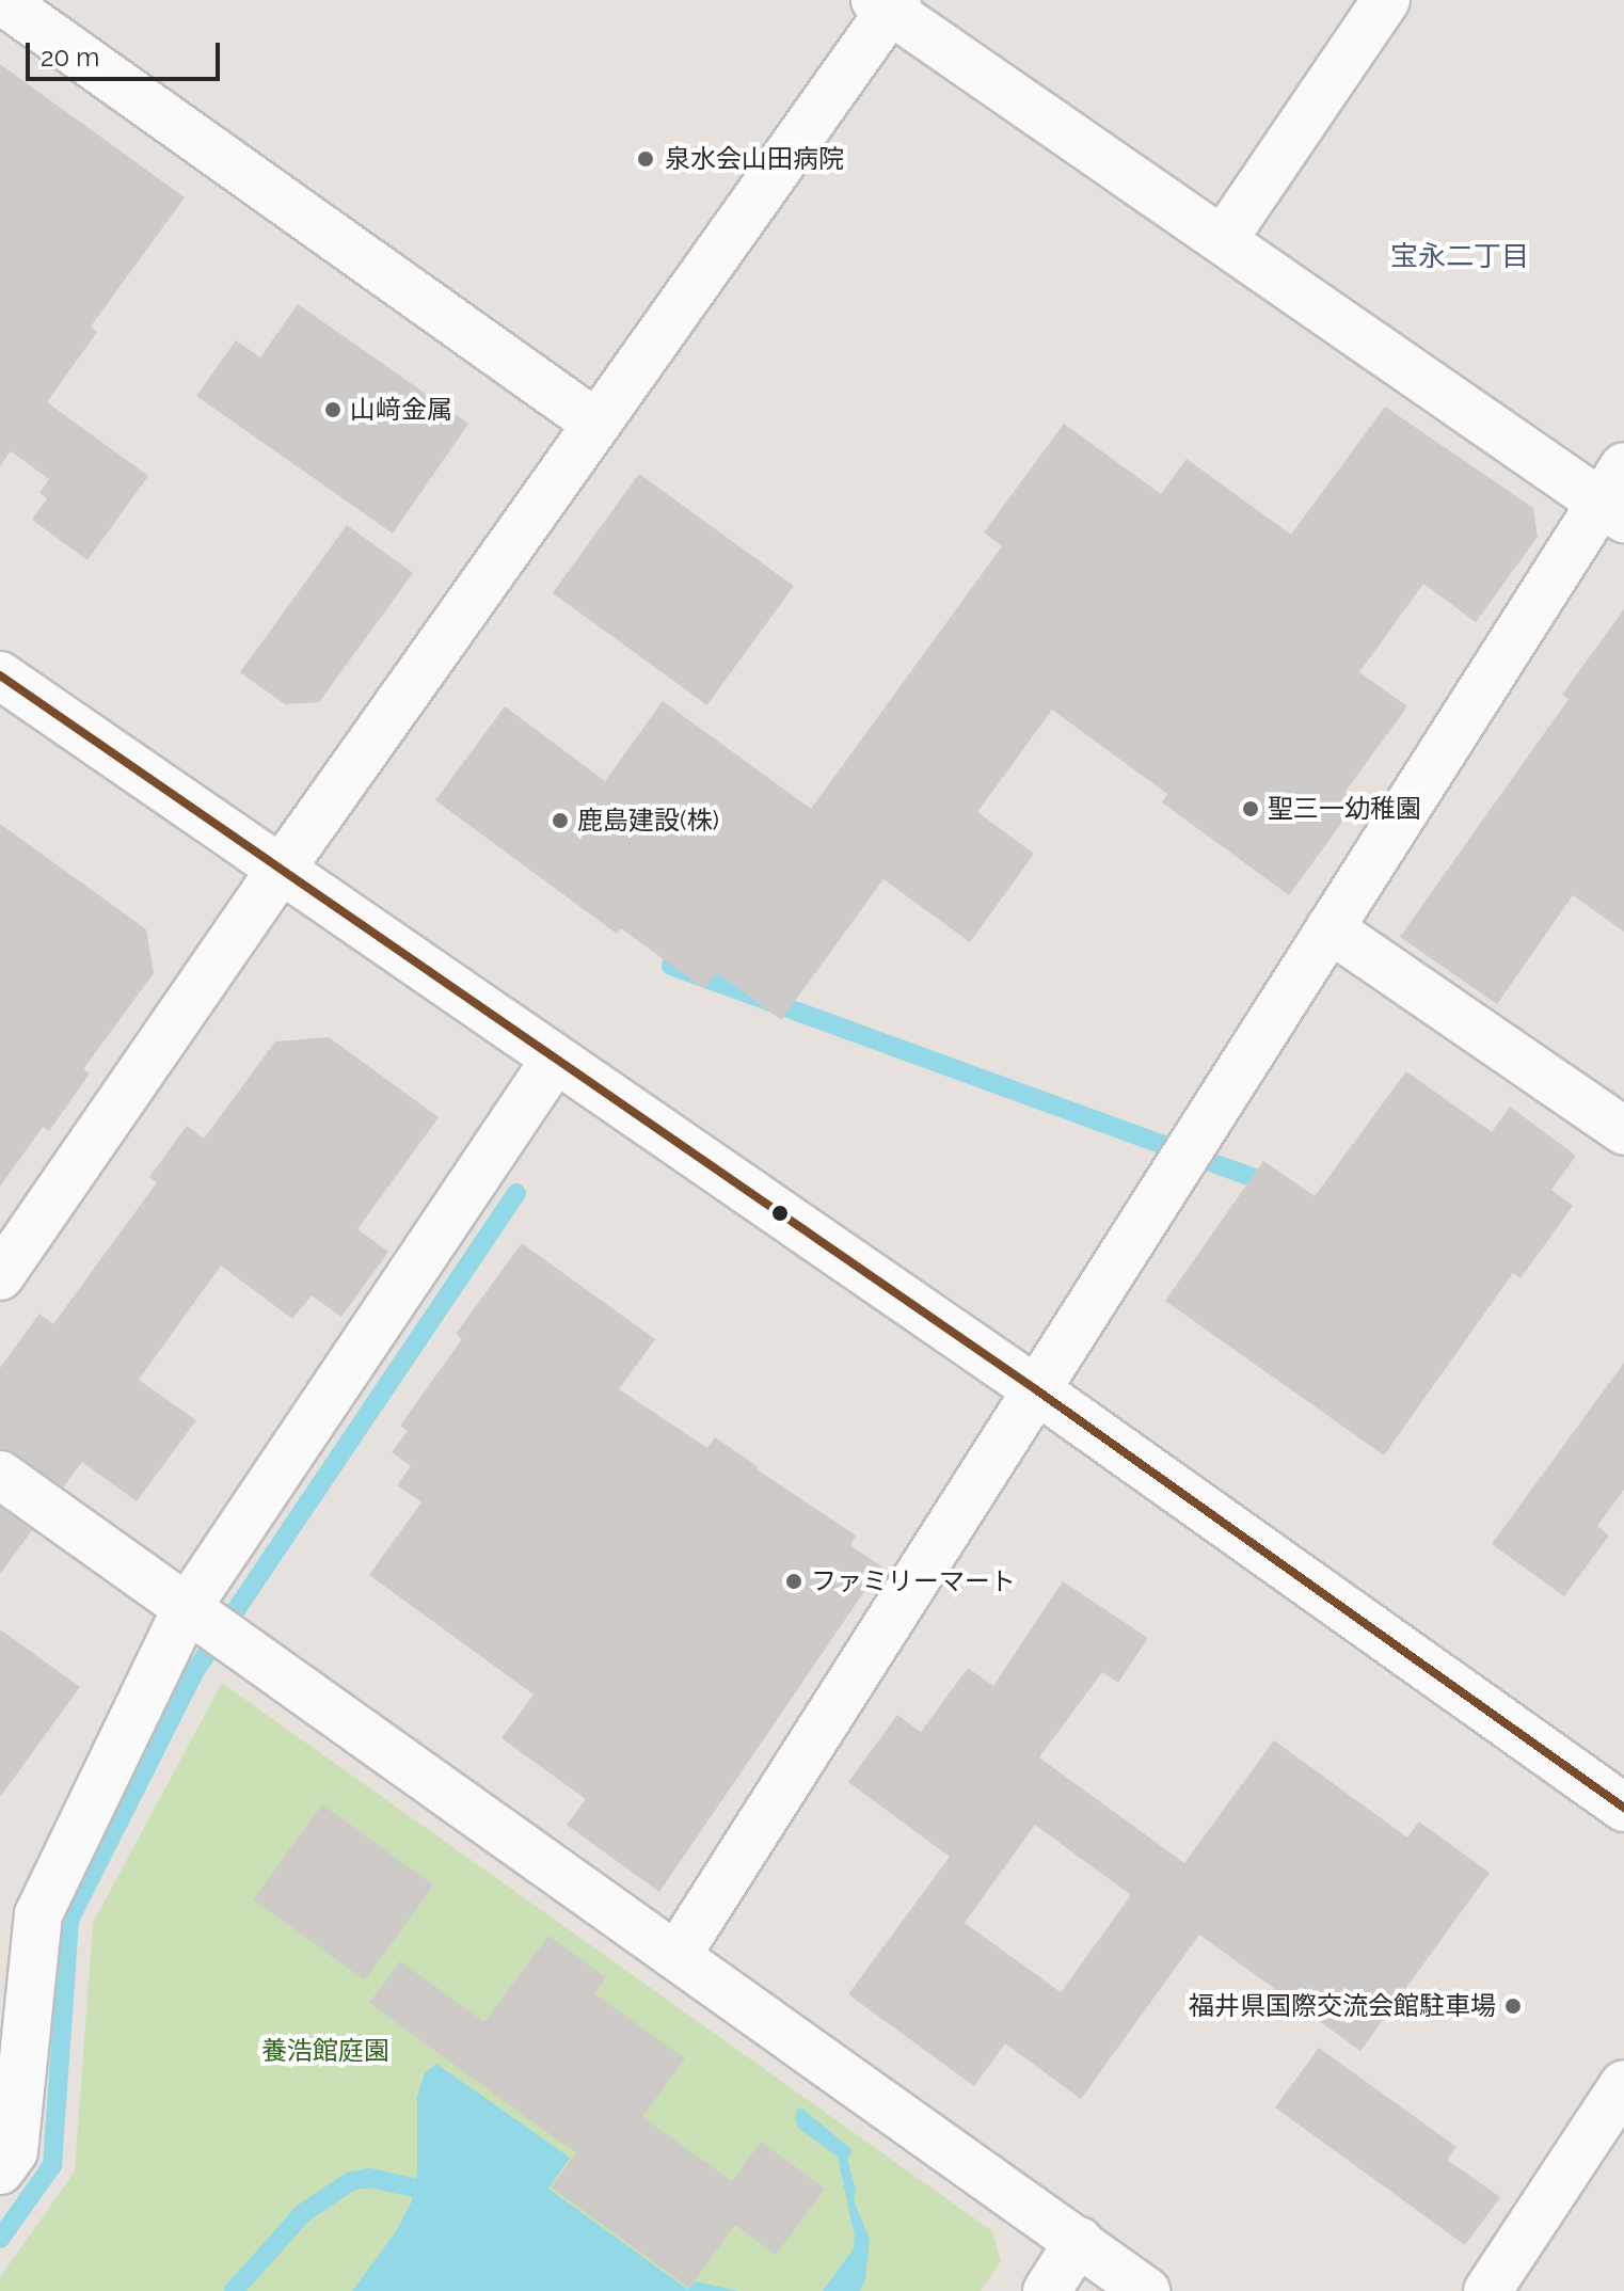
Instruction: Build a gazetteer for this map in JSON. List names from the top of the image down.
{
  "districts": ["宝永二丁目"],
  "parks": ["養浩館庭園"],
  "places": [
    "泉水会山田病院",
    "山﨑金属",
    "聖三一幼稚園",
    "鹿島建設(株)",
    "ファミリーマート",
    "福井県国際交流会館駐車場"
  ],
  "scale_bar": "20 m"
}
